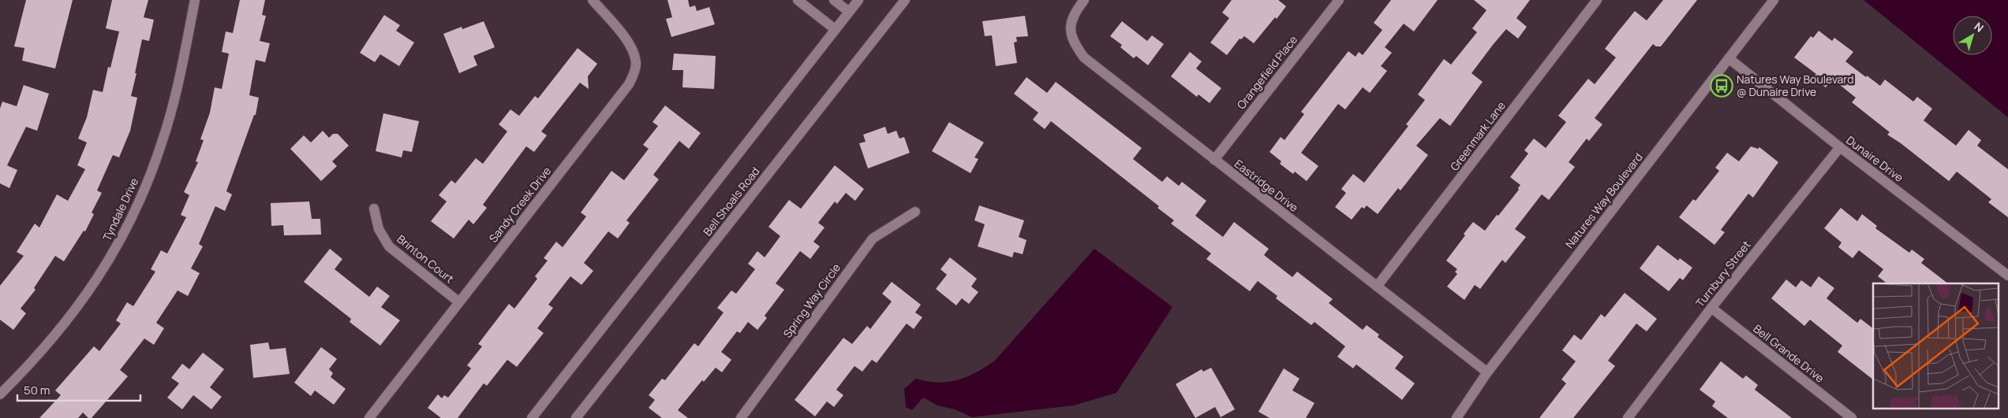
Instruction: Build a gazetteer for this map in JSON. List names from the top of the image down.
{
  "streets": {
    "street": [
      "Orangefield Place",
      "Greenmark Lane",
      "Dunaire Drive",
      "Eastridge Drive",
      "Natures Way Boulevard",
      "Bell Shoals Road",
      "Sandy Creek Drive",
      "Tyndale Drive",
      "Brinton Court",
      "Turnbury Street",
      "Spring Way Circle",
      "Bell Grande Drive"
    ]
  },
  "crossings": [
    ["Orangefield Place", "Eastridge Drive"],
    ["Greenmark Lane", "Eastridge Drive"],
    ["Dunaire Drive", "Natures Way Boulevard"],
    ["Dunaire Drive", "Turnbury Street"],
    ["Eastridge Drive", "Natures Way Boulevard"],
    ["Sandy Creek Drive", "Brinton Court"],
    ["Turnbury Street", "Bell Grande Drive"]
  ],
  "places": {
    "bus stop": ["Natures Way Boulevard @ Dunaire Drive"]
  },
  "scale_bar": "50 m",
  "north": "top right"
}
